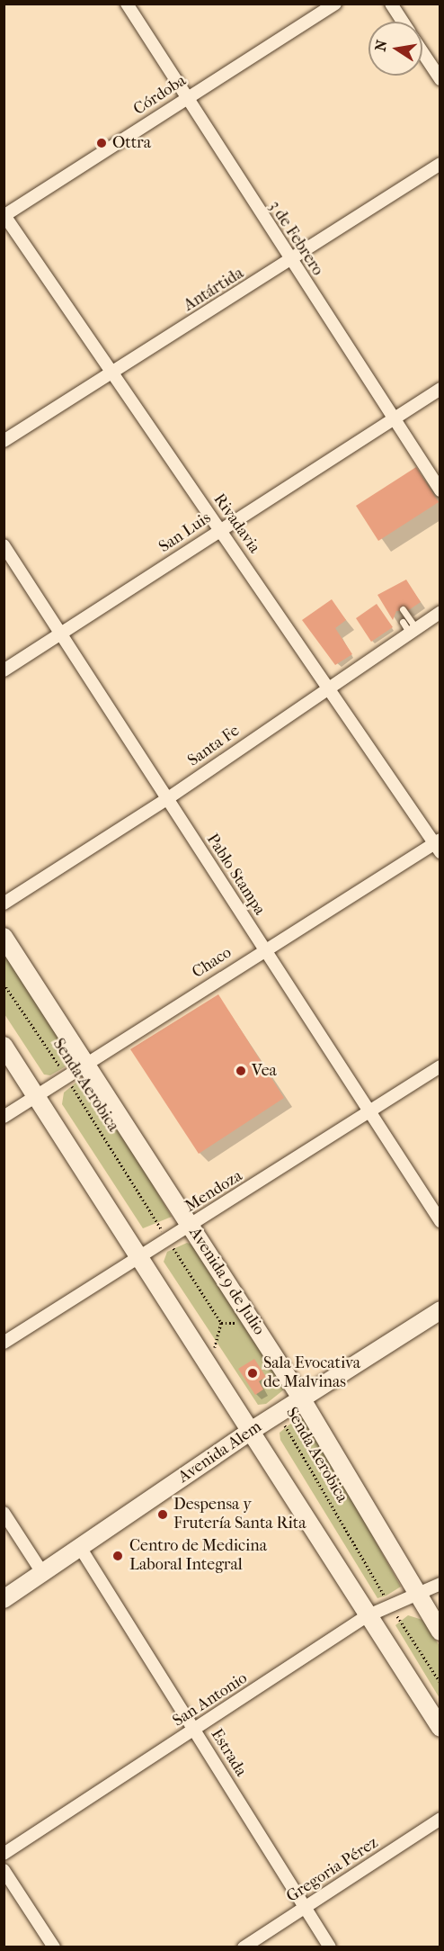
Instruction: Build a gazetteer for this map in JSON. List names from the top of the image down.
{
  "streets": {
    "main road": ["Avenida 9 de Julio", "Avenida Alem"],
    "street": [
      "Córdoba",
      "3 de Febrero",
      "Antártida",
      "Rivadavia",
      "San Luis",
      "Santa Fe",
      "Pablo Stampa",
      "Chaco",
      "Mendoza",
      "San Antonio",
      "Estrada",
      "Gregoria Pérez"
    ],
    "path": ["Senda Aerobica"]
  },
  "crossings": [
    ["Córdoba", "3 de Febrero"],
    ["Córdoba", "Rivadavia"],
    ["3 de Febrero", "Antártida"],
    ["3 de Febrero", "San Luis"],
    ["Antártida", "Rivadavia"],
    ["Rivadavia", "San Luis"],
    ["Rivadavia", "Santa Fe"],
    ["Rivadavia", "Chaco"],
    ["San Luis", "Pablo Stampa"],
    ["Santa Fe", "Pablo Stampa"],
    ["Pablo Stampa", "Chaco"],
    ["Pablo Stampa", "Mendoza"],
    ["Chaco", "Senda Aerobica"],
    ["Chaco", "Avenida 9 de Julio"],
    ["Senda Aerobica", "Mendoza"],
    ["Senda Aerobica", "Avenida Alem"],
    ["Senda Aerobica", "San Antonio"],
    ["Mendoza", "Avenida 9 de Julio"],
    ["Avenida 9 de Julio", "Avenida Alem"],
    ["Avenida 9 de Julio", "San Antonio"],
    ["Avenida Alem", "Estrada"],
    ["San Antonio", "Estrada"],
    ["Estrada", "Gregoria Pérez"]
  ],
  "places": [
    "Ottra",
    "Vea",
    "Sala Evocativa de Malvinas",
    "Despensa y Frutería Santa Rita",
    "Centro de Medicina Laboral Integral"
  ],
  "north": "left"
}
